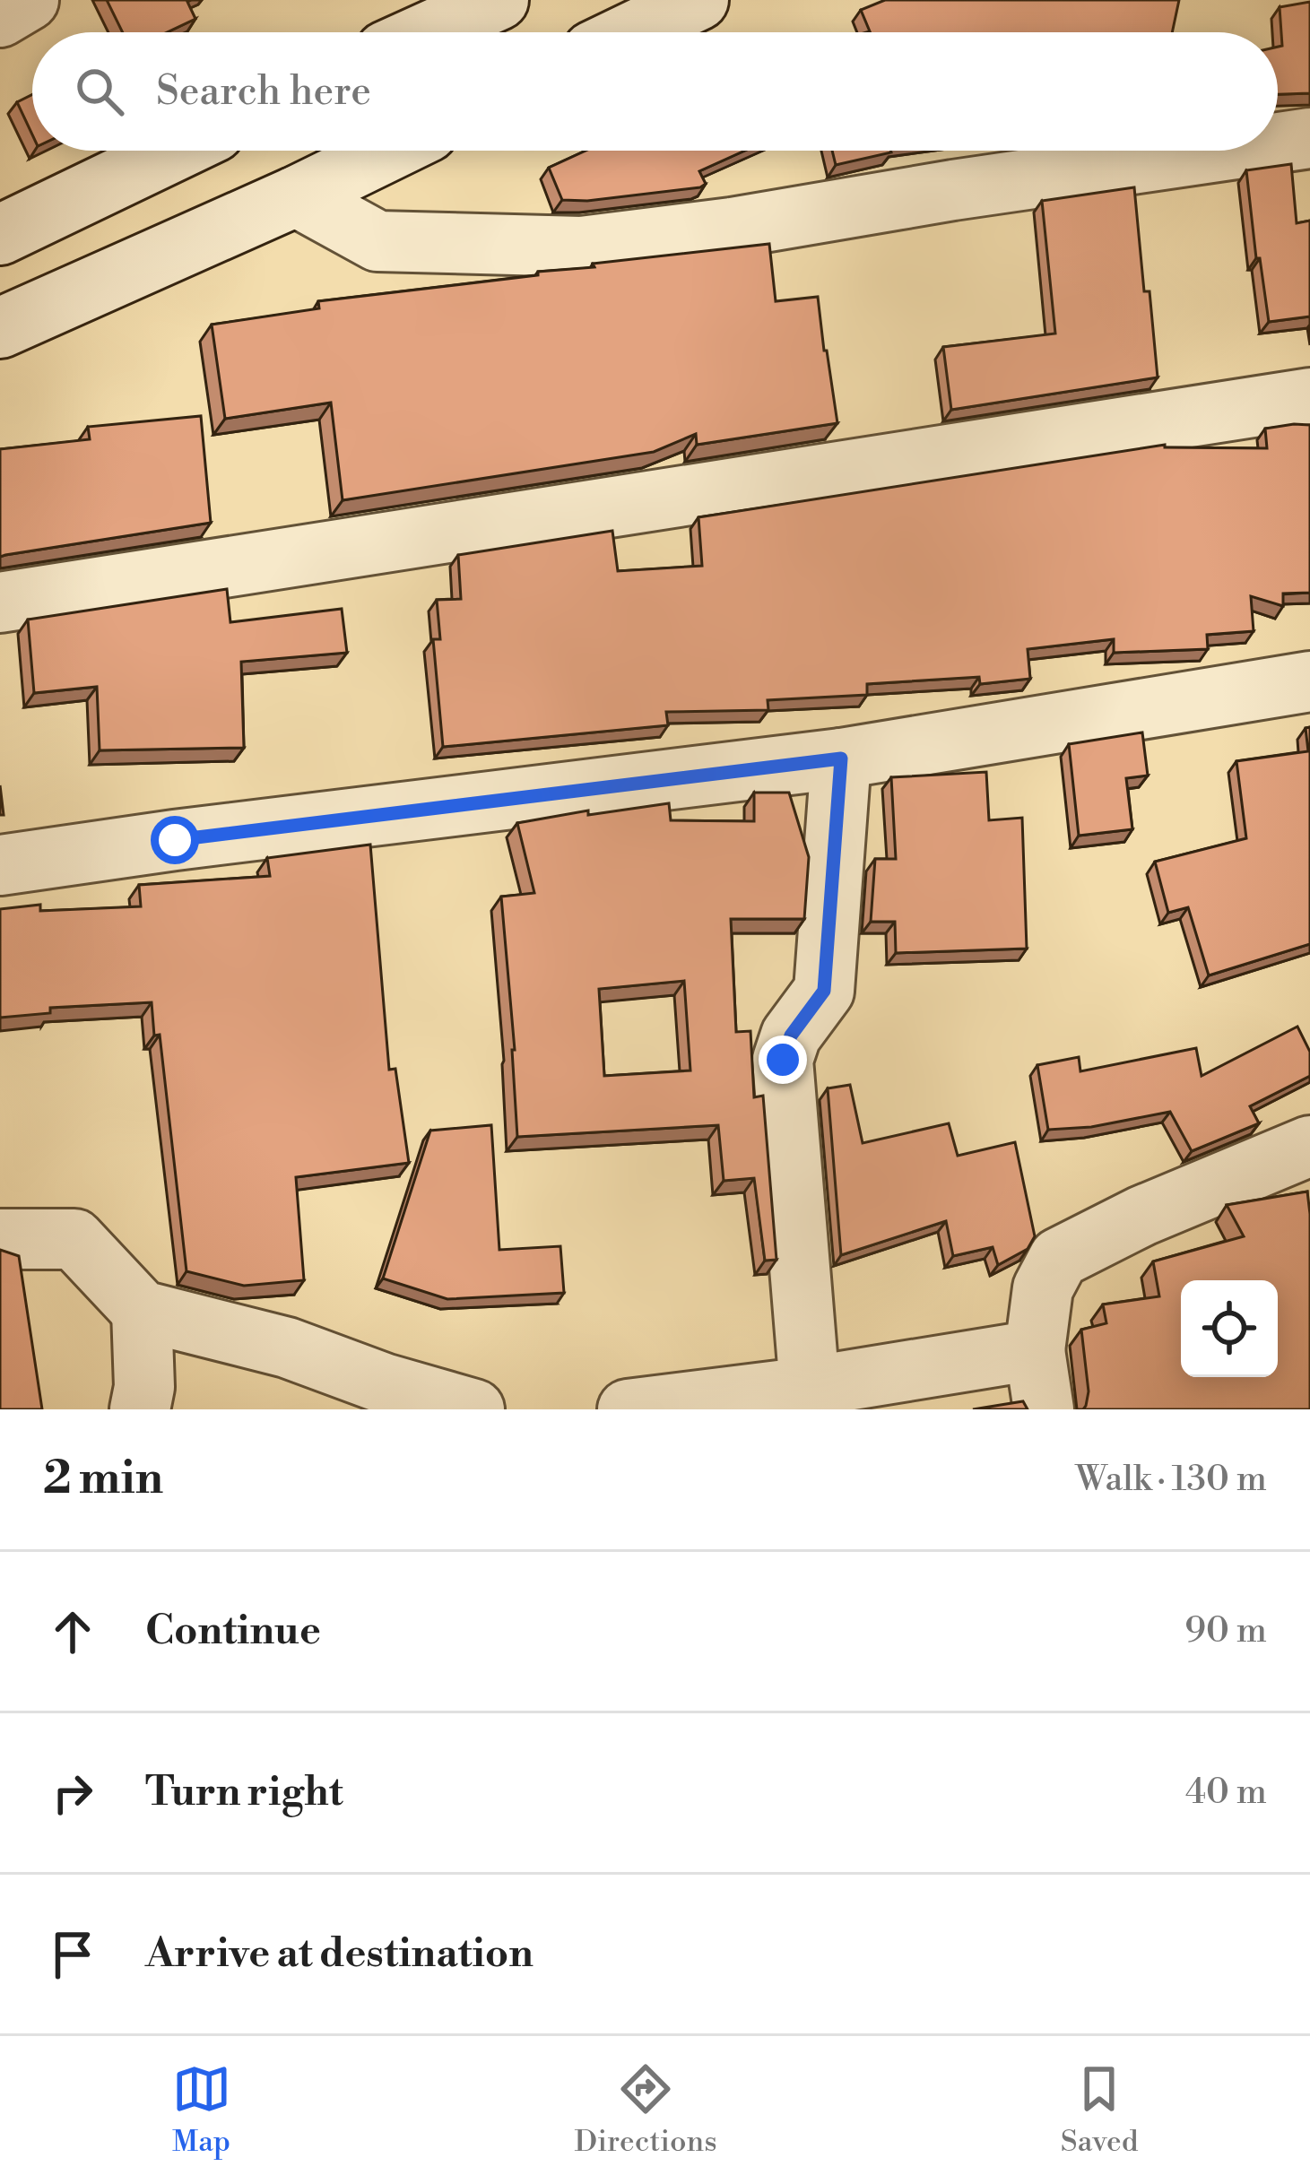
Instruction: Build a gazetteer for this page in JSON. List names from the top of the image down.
{
  "page": {
    "search": "Search here",
    "heading": ["2 min", "Walk · 130 m"],
    "list": [
      ["Continue", "90 m"],
      ["Turn right", "40 m"],
      "Arrive at destination"
    ],
    "nav": ["Map", "Directions", "Saved"]
  }
}
